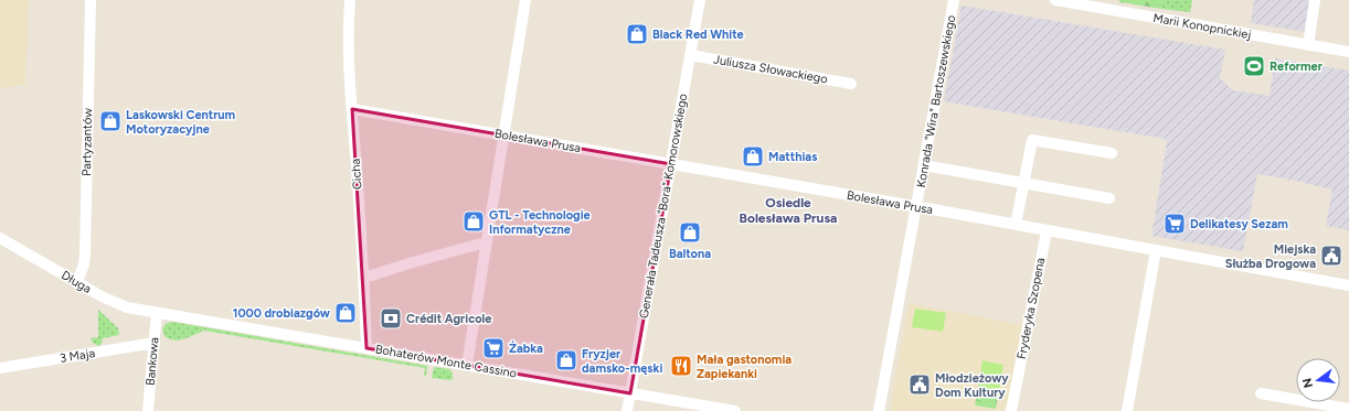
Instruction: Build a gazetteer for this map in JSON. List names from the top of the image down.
{
  "streets": {
    "street": [
      "Marii Konopnickiej",
      "Juliusza Słowackiego",
      "Konrada \"Wira\" Bartoszewskiego",
      "Bolesława Prusa",
      "Partyzantów",
      "Cicha",
      "Generała Tadeusza \"Bora\" Komorowskiego",
      "Długa",
      "Fryderyka Szopena",
      "3 Maja",
      "Bankowa",
      "Bohaterów Monte Cassino"
    ]
  },
  "crossings": [
    ["Juliusza Słowackiego", "Generała Tadeusza \"Bora\" Komorowskiego"],
    ["Konrada \"Wira\" Bartoszewskiego", "Bolesława Prusa"],
    ["Bolesława Prusa", "Cicha"],
    ["Bolesława Prusa", "Generała Tadeusza \"Bora\" Komorowskiego"],
    ["Bolesława Prusa", "Fryderyka Szopena"],
    ["Partyzantów", "Długa"],
    ["Cicha", "Bohaterów Monte Cassino"],
    ["Generała Tadeusza \"Bora\" Komorowskiego", "Bohaterów Monte Cassino"],
    ["Długa", "Bankowa"],
    ["Długa", "Bohaterów Monte Cassino"],
    ["3 Maja", "Bankowa"],
    ["Bankowa", "Bohaterów Monte Cassino"]
  ],
  "districts": ["Osiedle Bolesława Prusa"],
  "places": {
    "shop": [
      "Black Red White",
      "Laskowski Centrum Motoryzacyjne",
      "Matthias",
      "GTL - Technologie Informatyczne",
      "Baltona",
      "1000 drobiazgów",
      "Fryzjer damsko-męski"
    ],
    "sports": ["Reformer"],
    "supermarket": ["Delikatesy Sezam", "Żabka"],
    "public building": ["Miejska Służba Drogowa", "Młodzieżowy Dom Kultury"],
    "bank": ["Crédit Agricole"],
    "restaurant": ["Mała gastonomia Zapiekanki"]
  },
  "north": "left"
}
